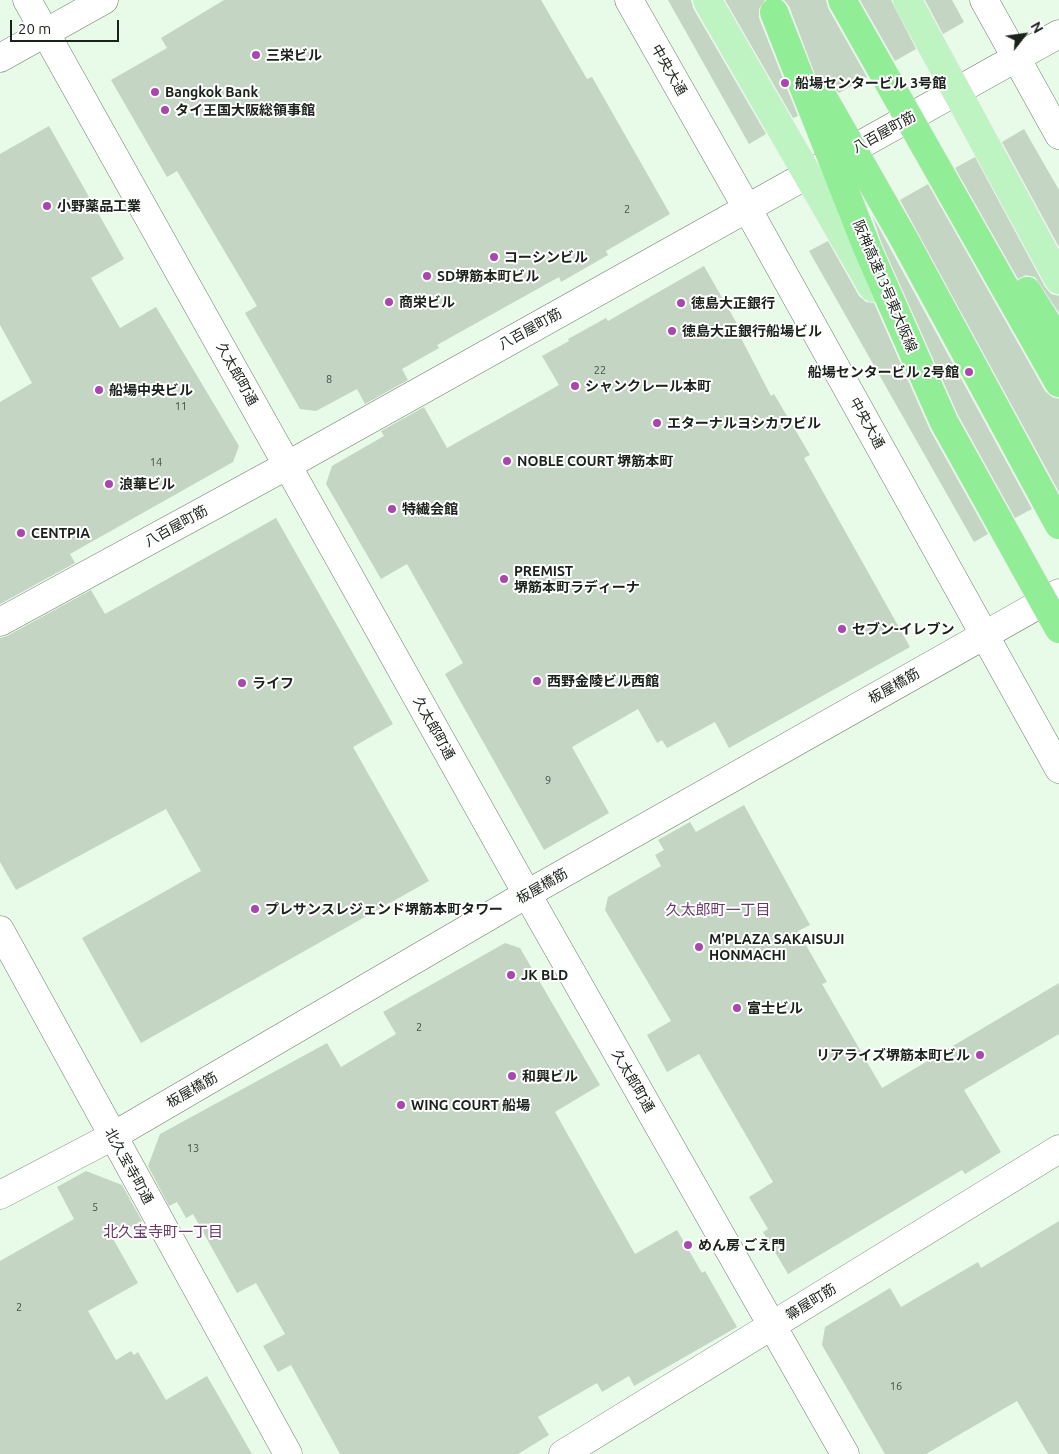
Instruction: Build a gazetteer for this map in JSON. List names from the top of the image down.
{
  "streets": {
    "highway": ["阪神高速13号東大阪線"],
    "street": [
      "中央大通",
      "八百屋町筋",
      "久太郎町通",
      "板屋橋筋",
      "北久宝寺町通",
      "箒屋町筋"
    ]
  },
  "crossings": [
    ["中央大通", "八百屋町筋"],
    ["中央大通", "板屋橋筋"],
    ["八百屋町筋", "久太郎町通"],
    ["久太郎町通", "板屋橋筋"],
    ["久太郎町通", "箒屋町筋"],
    ["板屋橋筋", "北久宝寺町通"]
  ],
  "districts": ["久太郎町一丁目", "北久宝寺町一丁目"],
  "places": [
    "三栄ビル",
    "船場センタービル 3号館",
    "Bangkok Bank",
    "タイ王国大阪総領事館",
    "小野薬品工業",
    "コーシンビル",
    "SD堺筋本町ビル",
    "商栄ビル",
    "徳島大正銀行",
    "徳島大正銀行船場ビル",
    "船場センタービル 2号館",
    "シャンクレール本町",
    "船場中央ビル",
    "エターナルヨシカワビル",
    "NOBLE COURT 堺筋本町",
    "浪華ビル",
    "特繊会館",
    "CENTPIA",
    "PREMIST 堺筋本町ラディーナ",
    "セブン-イレブン",
    "西野金陵ビル西館",
    "ライフ",
    "プレサンスレジェンド堺筋本町タワー",
    "M’PLAZA SAKAISUJI HONMACHI",
    "JK BLD",
    "富士ビル",
    "リアライズ堺筋本町ビル",
    "和興ビル",
    "WING COURT 船場",
    "めん房 ごえ門"
  ],
  "house_numbers": [
    "2",
    "22",
    "8",
    "11",
    "14",
    "9",
    "2",
    "13",
    "5",
    "2",
    "16"
  ],
  "scale_bar": "20 m",
  "north": "top right"
}
